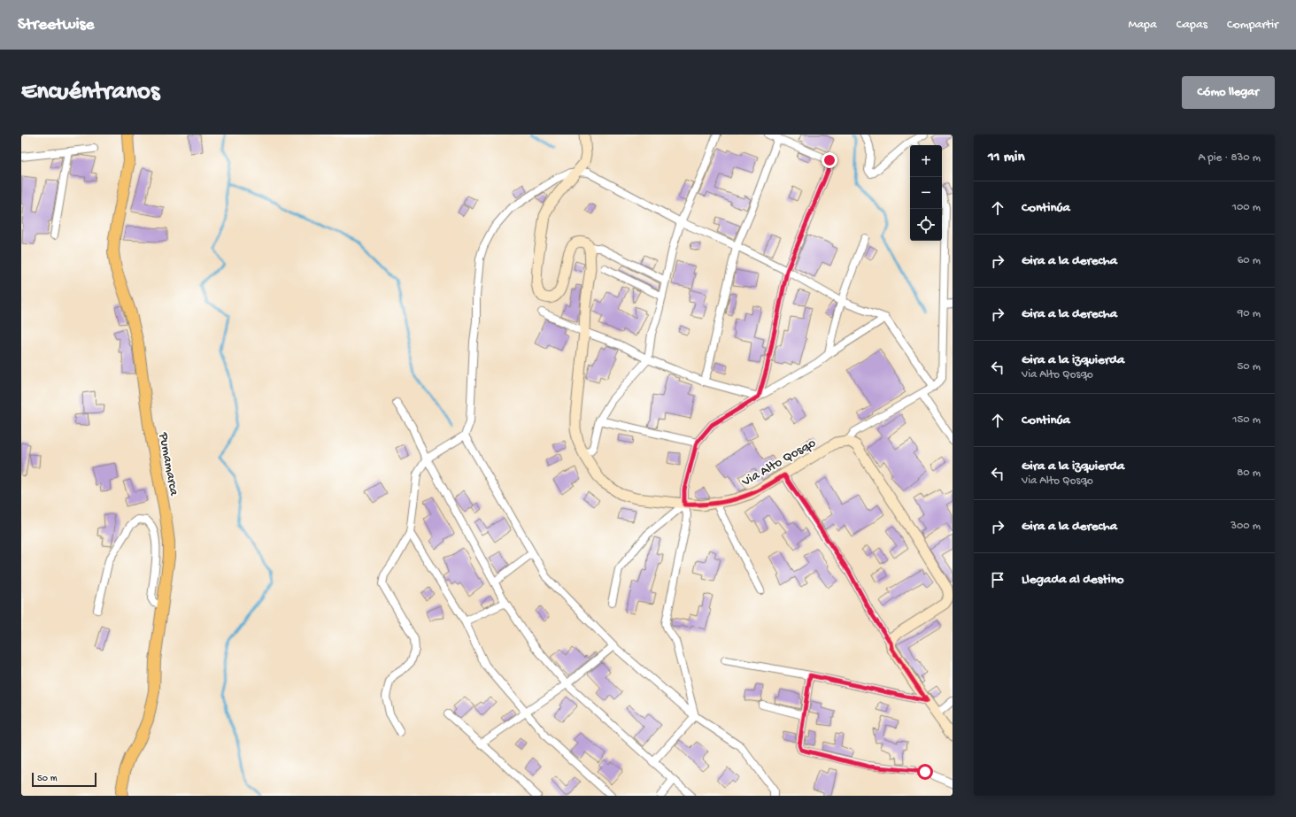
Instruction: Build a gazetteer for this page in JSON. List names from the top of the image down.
{
  "streets": {
    "main road": ["Pumamarca"],
    "street": ["Via Alto Qosqo"]
  },
  "scale_bar": "50 m",
  "page": {
    "header": "Streetwise",
    "nav": ["Mapa", "Capas", "Compartir"],
    "buttons": "Cómo llegar",
    "title": "Encuéntranos",
    "heading": ["11 min", "A pie · 830 m"],
    "map_buttons": ["+", "−"],
    "list": [
      ["Continúa", "100 m"],
      ["Gira a la derecha", "60 m"],
      ["Gira a la derecha", "90 m"],
      ["Gira a la izquierda", "Via Alto Qosqo", "50 m"],
      ["Continúa", "150 m"],
      ["Gira a la izquierda", "Via Alto Qosqo", "80 m"],
      ["Gira a la derecha", "300 m"],
      "Llegada al destino"
    ],
    "scale": "50 m"
  }
}
